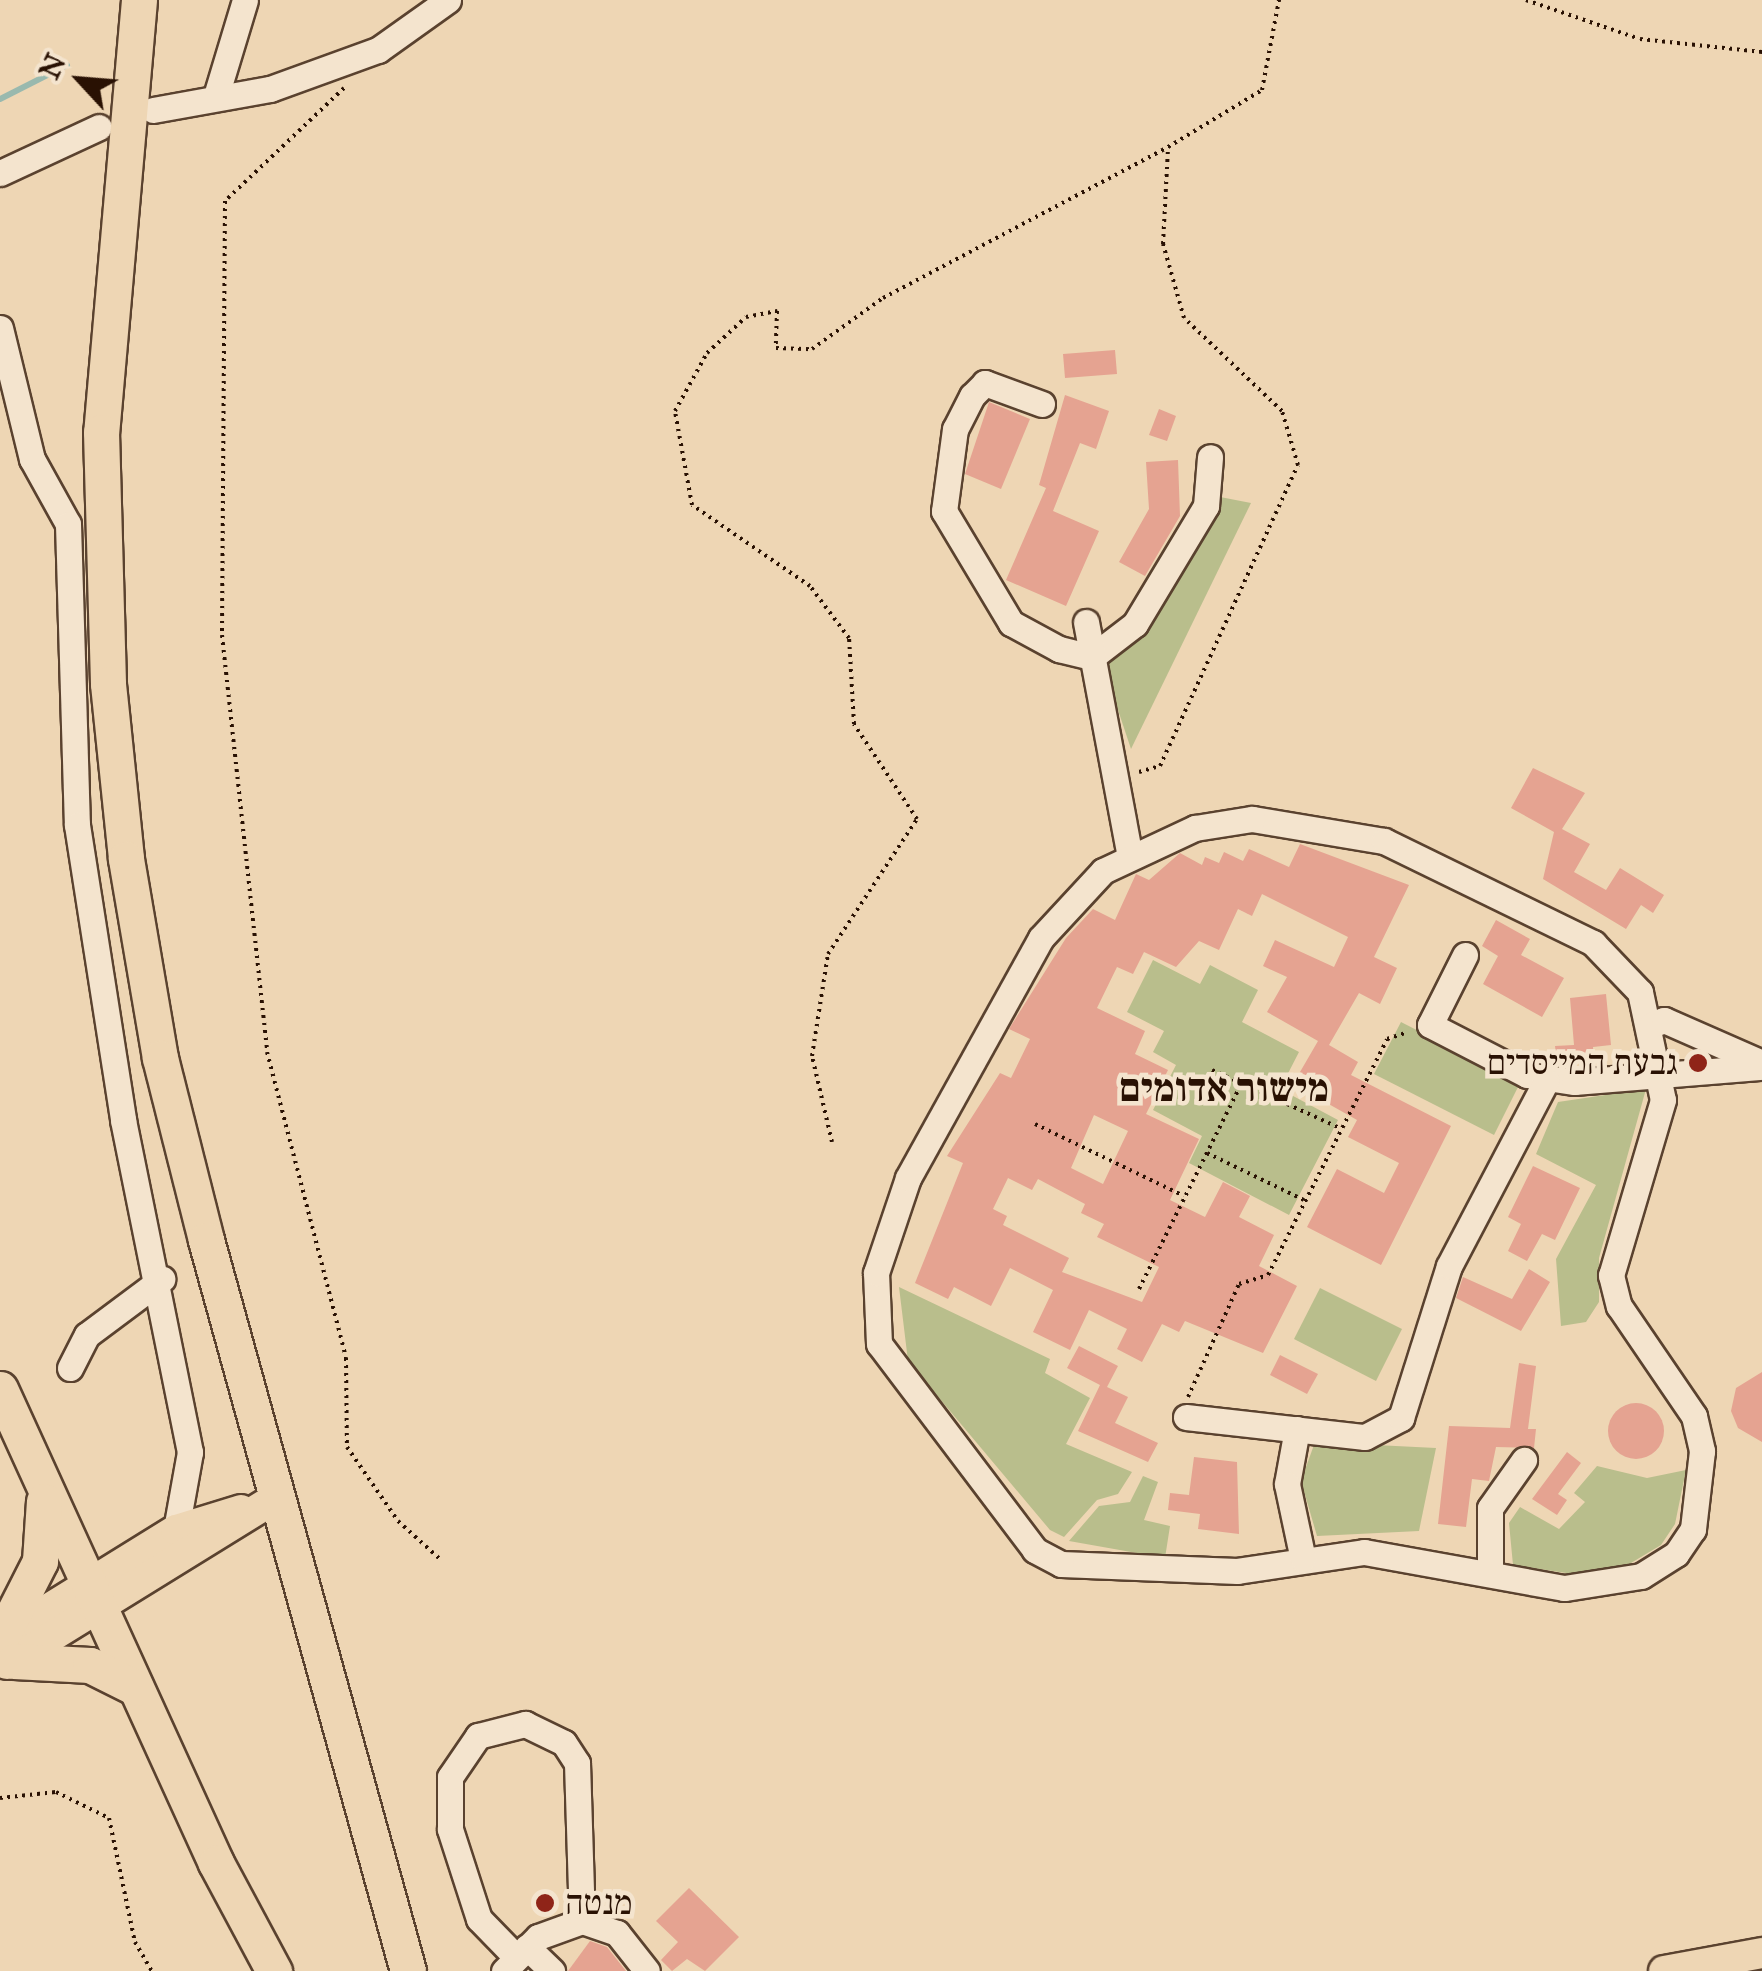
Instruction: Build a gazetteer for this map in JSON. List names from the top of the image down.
{
  "districts": ["מישור אדומים"],
  "places": ["גבעת המייסדים", "מנטה"],
  "north": "top left"
}
